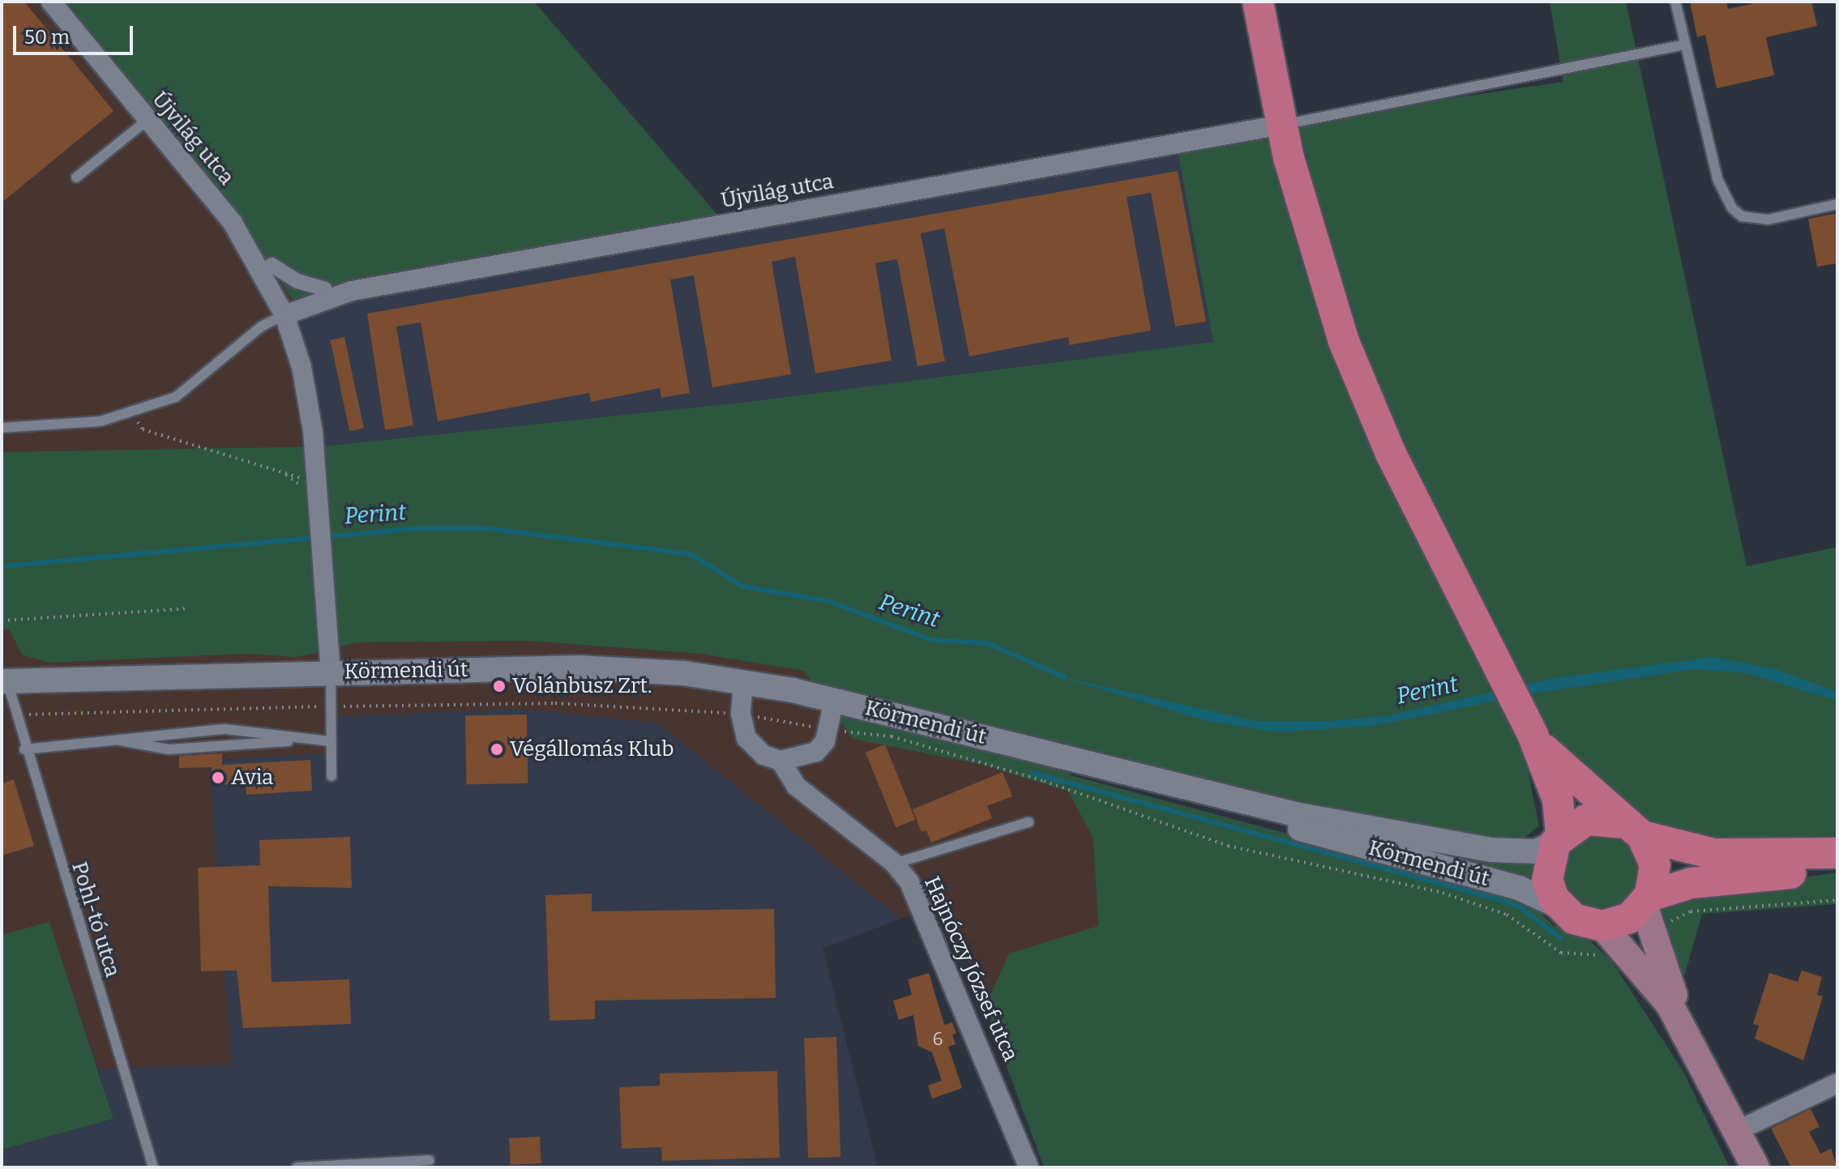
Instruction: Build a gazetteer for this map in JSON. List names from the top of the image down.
{
  "streets": {
    "street": ["Újvilág utca", "Körmendi út", "Hajnóczy József utca"],
    "lane": ["Pohl-tó utca"]
  },
  "crossings": [
    ["Újvilág utca", "Körmendi út"],
    ["Körmendi út", "Pohl-tó utca"]
  ],
  "water": ["Perint"],
  "places": ["Volánbusz Zrt.", "Végállomás Klub", "Avia"],
  "house_numbers": ["6"],
  "scale_bar": "50 m"
}
